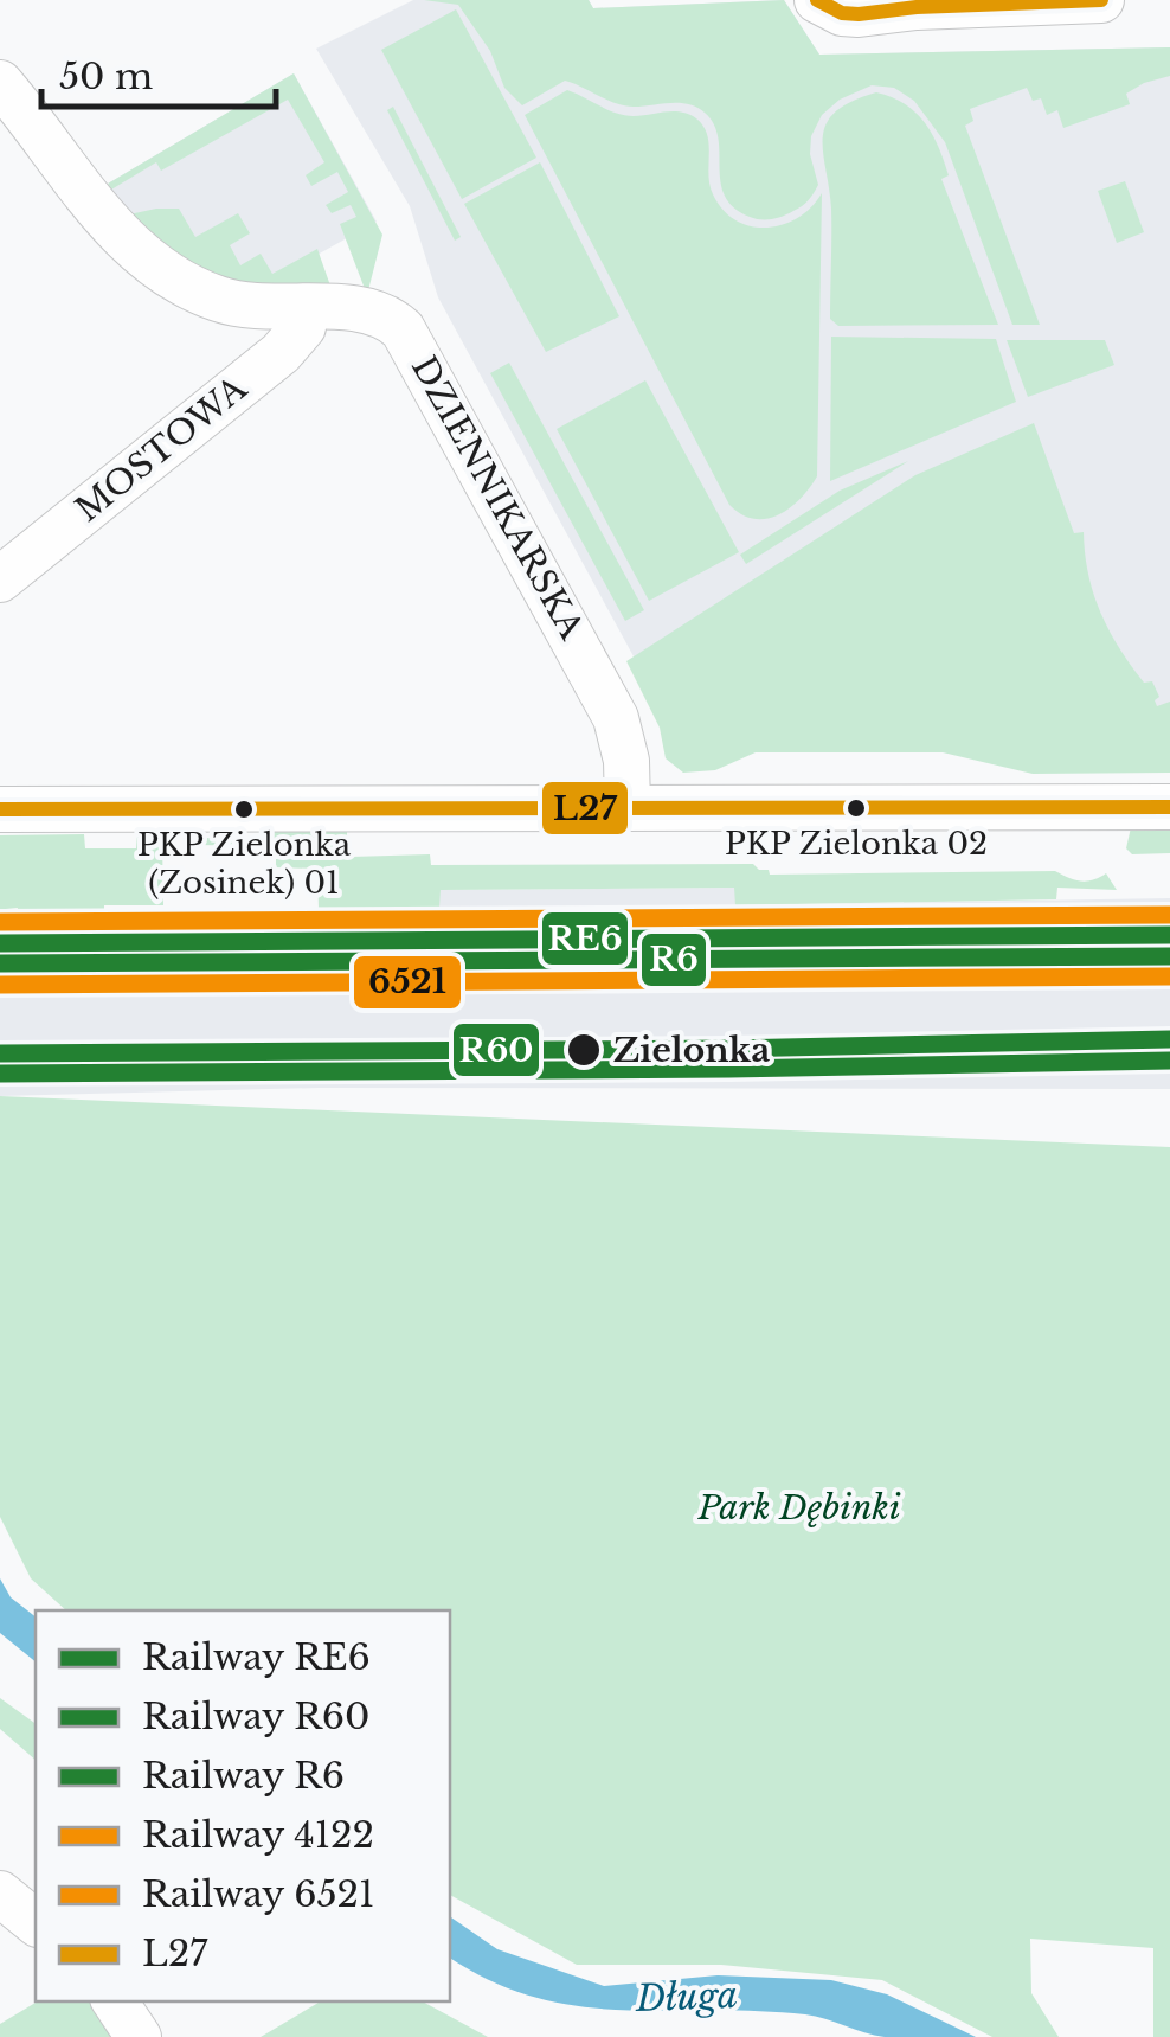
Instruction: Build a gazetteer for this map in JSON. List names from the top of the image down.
{
  "streets": {
    "street": ["MOSTOWA", "DZIENNIKARSKA"]
  },
  "crossings": [
    ["MOSTOWA", "DZIENNIKARSKA"]
  ],
  "water": ["Długa"],
  "parks": ["Park Dębinki"],
  "places": ["PKP Zielonka 02", "PKP Zielonka (Zosinek) 01", "Zielonka"],
  "lines": [
    "transit line L27",
    "rail line 4122",
    "rail line RE6",
    "rail line R6",
    "rail line 6521",
    "rail line R60"
  ],
  "legend": [
    "Railway RE6",
    "Railway R60",
    "Railway R6",
    "Railway 4122",
    "Railway 6521",
    "L27"
  ],
  "scale_bar": "50 m"
}
